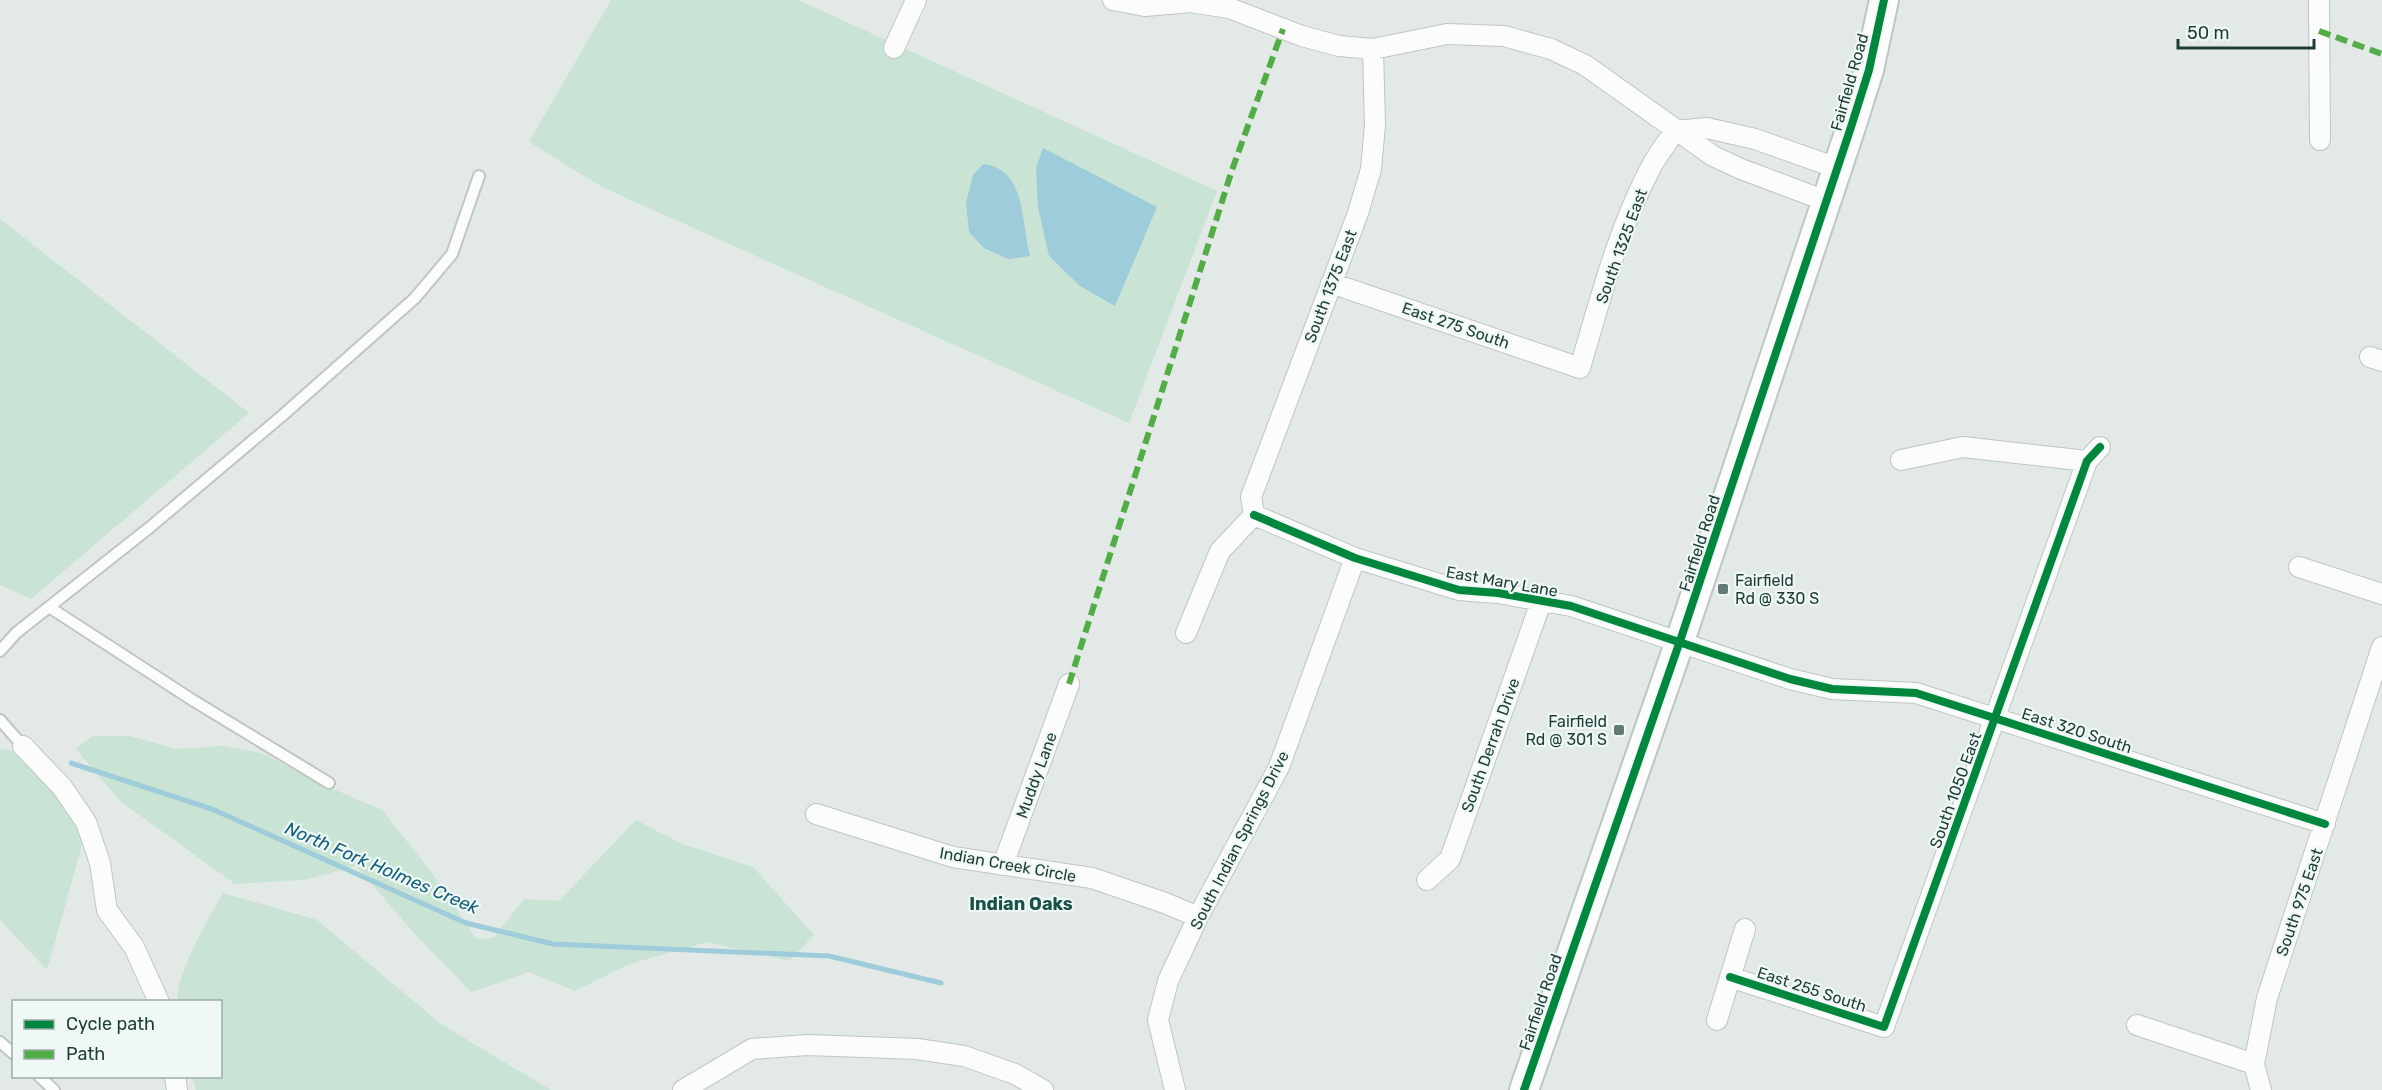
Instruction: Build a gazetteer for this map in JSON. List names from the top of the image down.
{
  "streets": {
    "street": [
      "Fairfield Road",
      "South 1325 East",
      "South 1375 East",
      "East 275 South",
      "East Mary Lane",
      "East 320 South",
      "South Derrah Drive",
      "Muddy Lane",
      "South 1050 East",
      "South Indian Springs Drive",
      "Indian Creek Circle",
      "South 975 East",
      "East 255 South"
    ]
  },
  "crossings": [
    ["Fairfield Road", "East Mary Lane"],
    ["Fairfield Road", "East 320 South"],
    ["South 1325 East", "East 275 South"],
    ["South 1375 East", "East 275 South"],
    ["South 1375 East", "East Mary Lane"],
    ["East Mary Lane", "East 320 South"],
    ["East Mary Lane", "South Derrah Drive"],
    ["East Mary Lane", "South Indian Springs Drive"],
    ["East 320 South", "South 1050 East"],
    ["East 320 South", "South 975 East"],
    ["Muddy Lane", "Indian Creek Circle"],
    ["South 1050 East", "East 255 South"],
    ["South Indian Springs Drive", "Indian Creek Circle"]
  ],
  "districts": ["Indian Oaks"],
  "water": ["North Fork Holmes Creek"],
  "places": {
    "transit": ["Fairfield Rd @ 330 S", "Fairfield Rd @ 301 S"]
  },
  "legend": ["Cycle path", "Path"],
  "scale_bar": "50 m"
}
